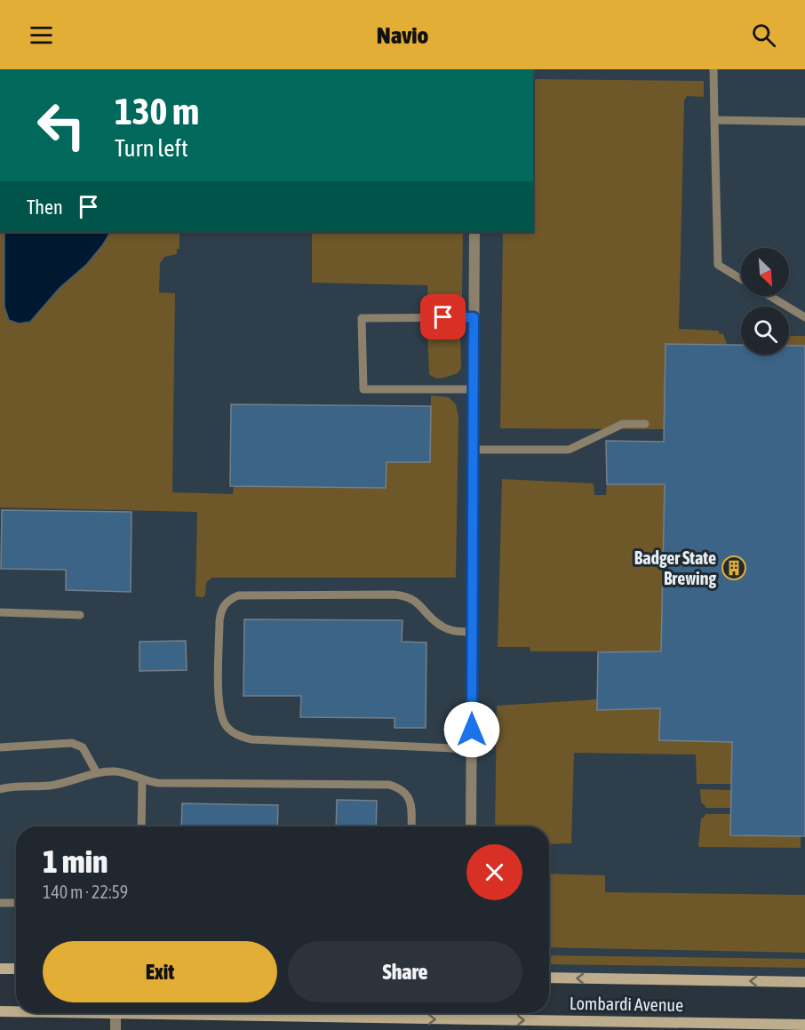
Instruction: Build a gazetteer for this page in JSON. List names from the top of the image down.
{
  "streets": {
    "main road": ["Lombardi Avenue"]
  },
  "places": {
    "building": ["Badger State Brewing"]
  },
  "north": "bottom right",
  "page": {
    "header": "Navio",
    "turn": ["130 m", "Turn left"],
    "then": "Then",
    "heading": ["1 min", "140 m · 22:59"],
    "buttons": ["Exit", "Share"]
  }
}
